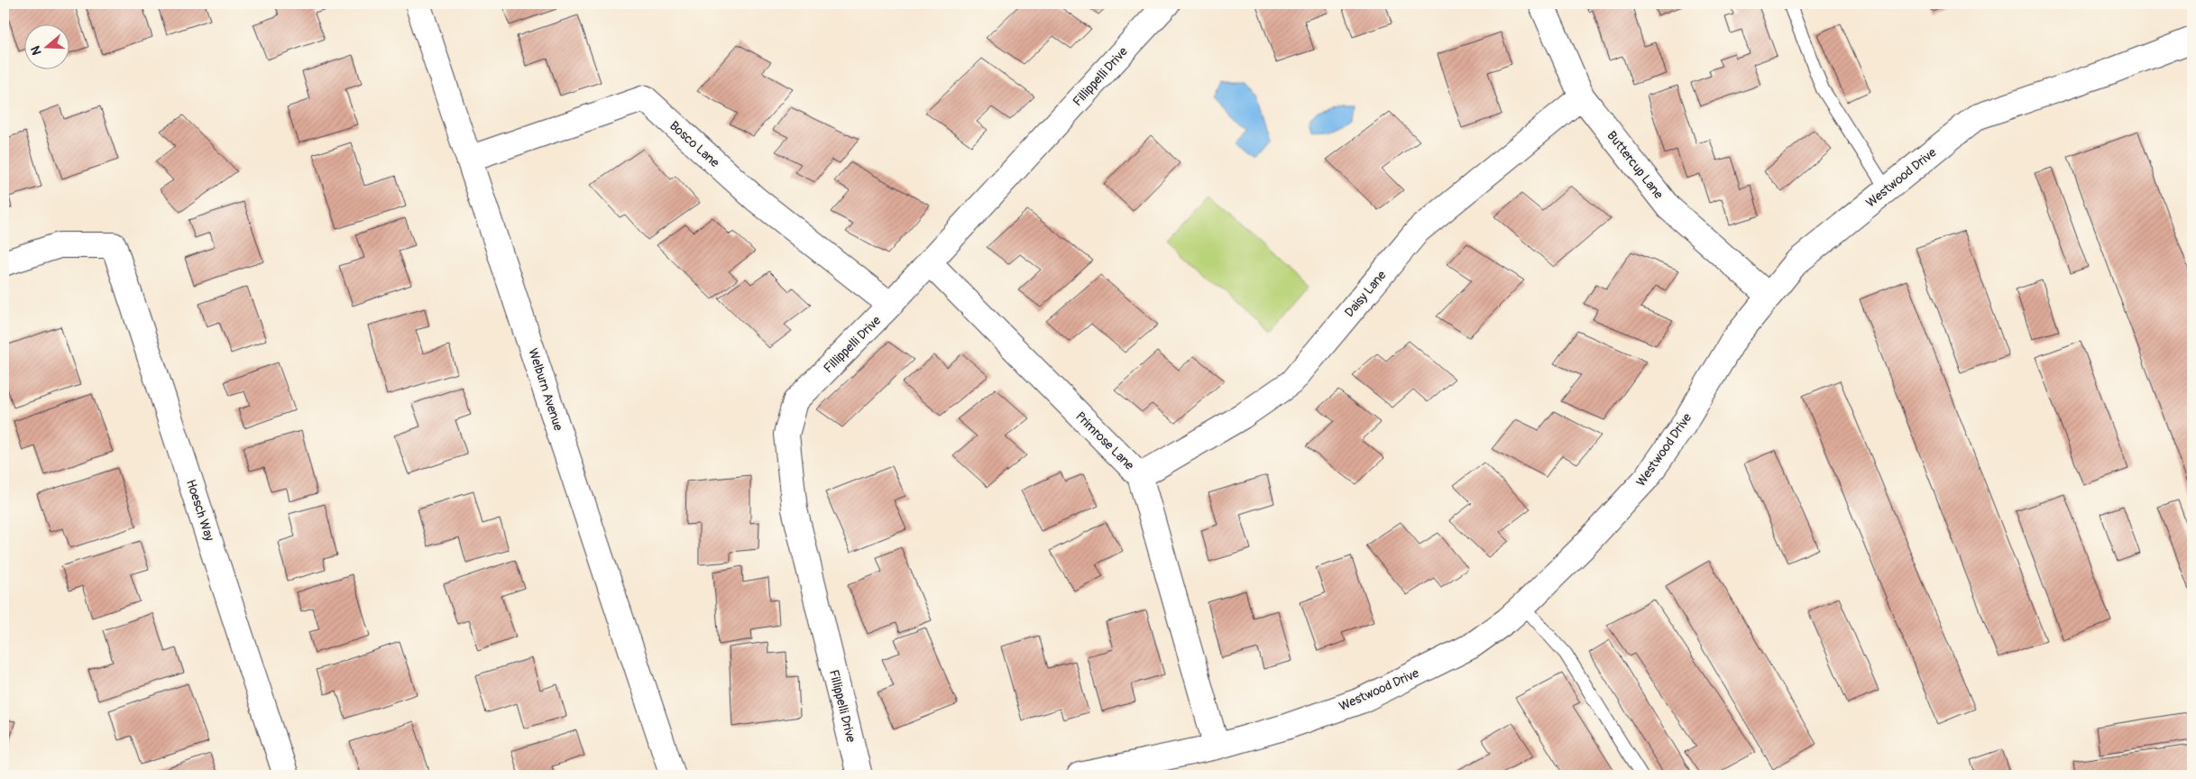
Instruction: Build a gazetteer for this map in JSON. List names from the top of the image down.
{
  "streets": {
    "street": [
      "Fillippelli Drive",
      "Bosco Lane",
      "Buttercup Lane",
      "Westwood Drive",
      "Daisy Lane",
      "Welburn Avenue",
      "Primrose Lane",
      "Hoesch Way"
    ]
  },
  "crossings": [
    ["Fillippelli Drive", "Bosco Lane"],
    ["Fillippelli Drive", "Primrose Lane"],
    ["Bosco Lane", "Welburn Avenue"],
    ["Buttercup Lane", "Westwood Drive"],
    ["Buttercup Lane", "Daisy Lane"],
    ["Westwood Drive", "Primrose Lane"],
    ["Daisy Lane", "Primrose Lane"]
  ],
  "north": "left"
}
